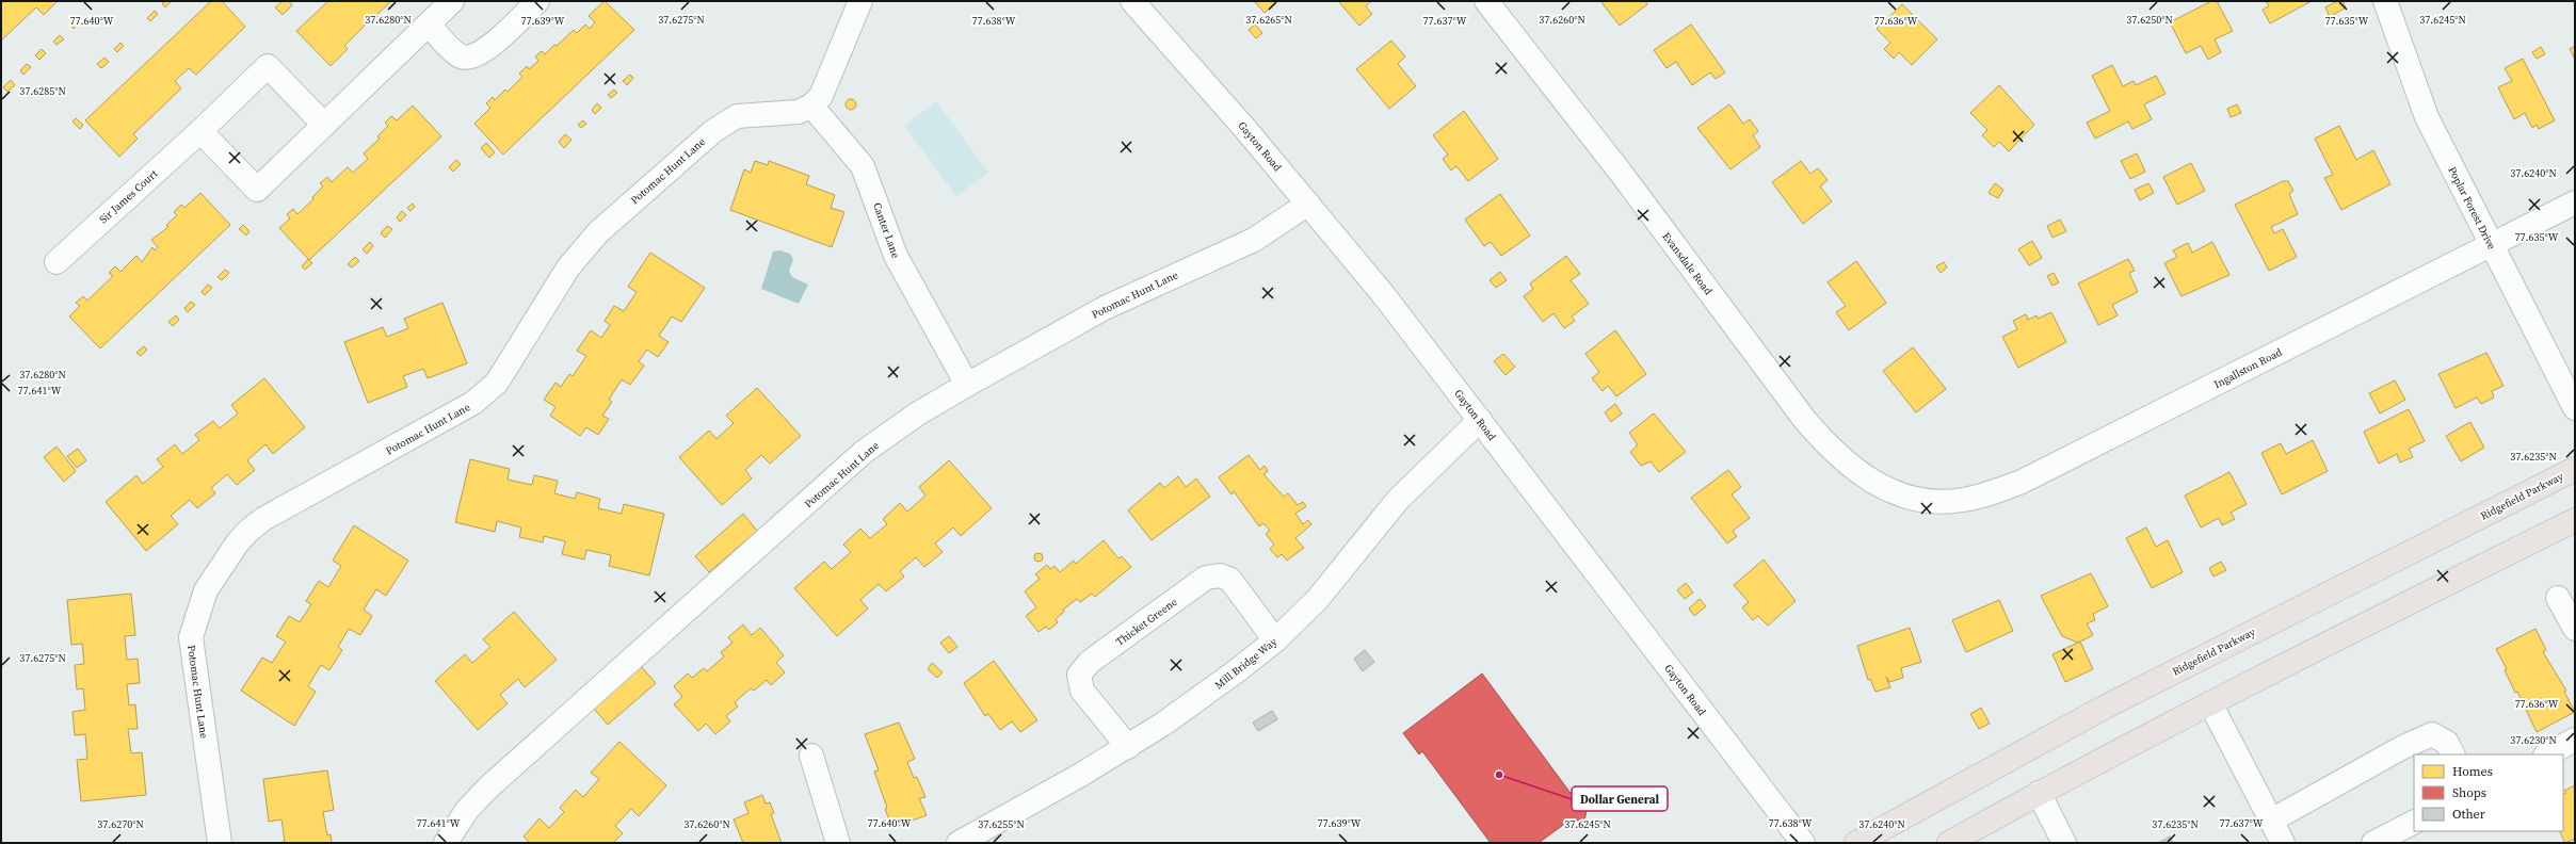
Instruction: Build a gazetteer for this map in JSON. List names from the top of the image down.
{
  "streets": {
    "main road": ["Ridgefield Parkway"],
    "street": [
      "Gayton Road",
      "Potomac Hunt Lane",
      "Sir James Court",
      "Poplar Forest Drive",
      "Canter Lane",
      "Evansdale Road",
      "Ingallston Road",
      "Thicket Greene",
      "Mill Bridge Way"
    ]
  },
  "crossings": [
    ["Gayton Road", "Potomac Hunt Lane"],
    ["Gayton Road", "Mill Bridge Way"],
    ["Potomac Hunt Lane", "Canter Lane"],
    ["Poplar Forest Drive", "Ingallston Road"],
    ["Evansdale Road", "Ingallston Road"],
    ["Thicket Greene", "Mill Bridge Way"]
  ],
  "places": ["Dollar General"],
  "legend": ["Homes", "Shops", "Other"],
  "coordinates": [
    "37.6280°N",
    "37.6275°N",
    "37.6265°N",
    "37.6260°N",
    "37.6250°N",
    "37.6245°N",
    "77.639°W",
    "77.635°W",
    "77.640°W",
    "77.638°W",
    "77.637°W",
    "77.636°W",
    "37.6285°N",
    "37.6240°N",
    "77.641°W",
    "37.6235°N",
    "37.6230°N",
    "37.6270°N",
    "37.6255°N"
  ]
}
